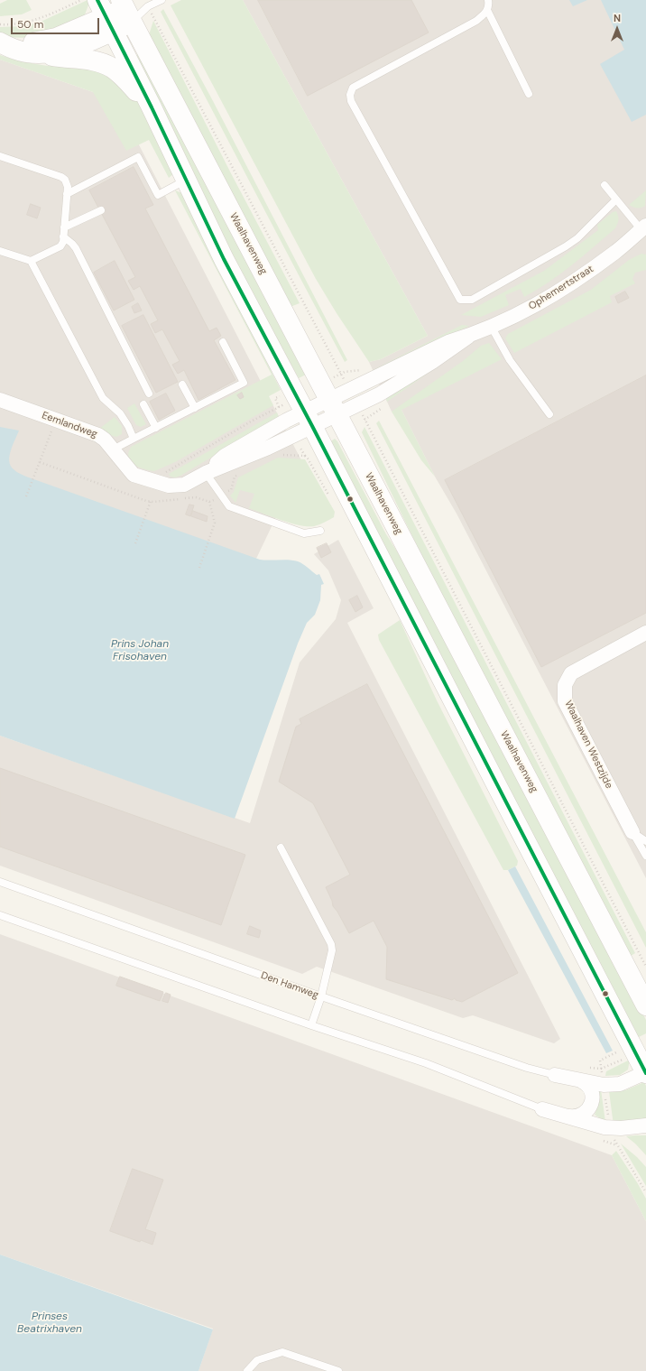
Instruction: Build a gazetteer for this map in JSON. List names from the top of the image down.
{
  "streets": {
    "street": [
      "Waalhavenweg",
      "Ophemertstraat",
      "Eemlandweg",
      "Waalhaven Westzijde",
      "Den Hamweg"
    ]
  },
  "crossings": [
    ["Waalhavenweg", "Ophemertstraat"],
    ["Waalhavenweg", "Eemlandweg"],
    ["Ophemertstraat", "Eemlandweg"]
  ],
  "water": ["Prins Johan Frisohaven", "Prinses Beatrixhaven"],
  "scale_bar": "50 m",
  "north": "top"
}
